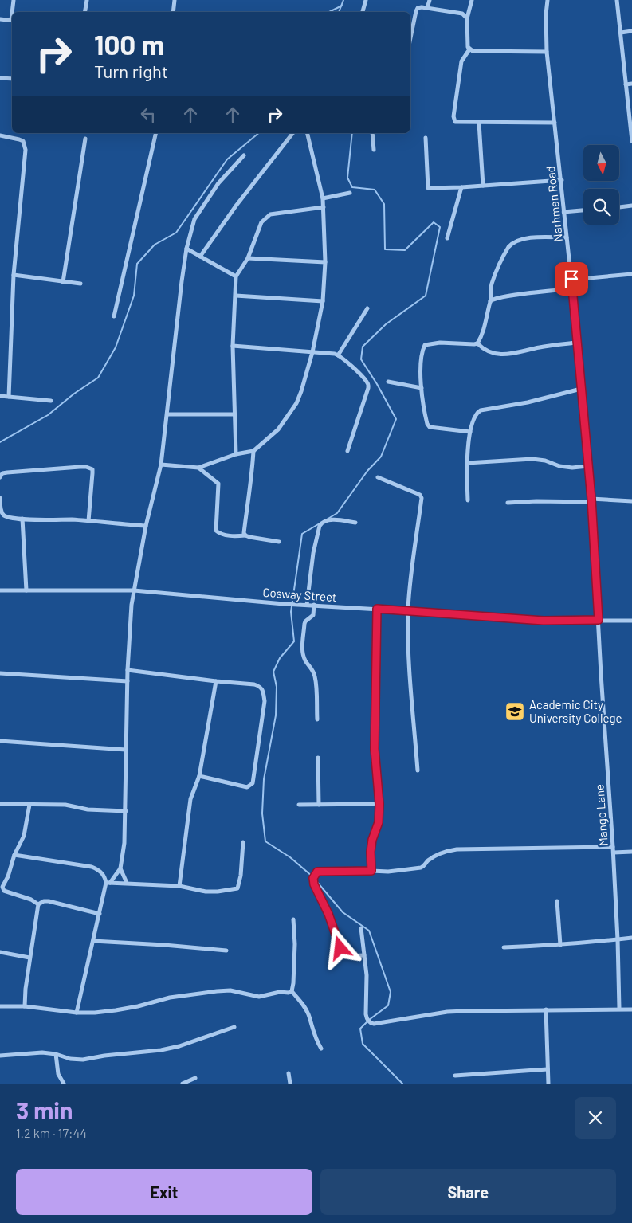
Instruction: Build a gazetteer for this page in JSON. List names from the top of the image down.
{
  "streets": {
    "street": ["Narhman Road", "Cosway Street", "Mango Lane"]
  },
  "crossings": [
    ["Narhman Road", "Cosway Street"],
    ["Narhman Road", "Mango Lane"],
    ["Cosway Street", "Mango Lane"]
  ],
  "places": {
    "school or university": ["Academic City University College"]
  },
  "north": "bottom",
  "page": {
    "turn": ["100 m", "Turn right"],
    "heading": ["3 min", "1.2 km · 17:44"],
    "buttons": ["Exit", "Share"]
  }
}
